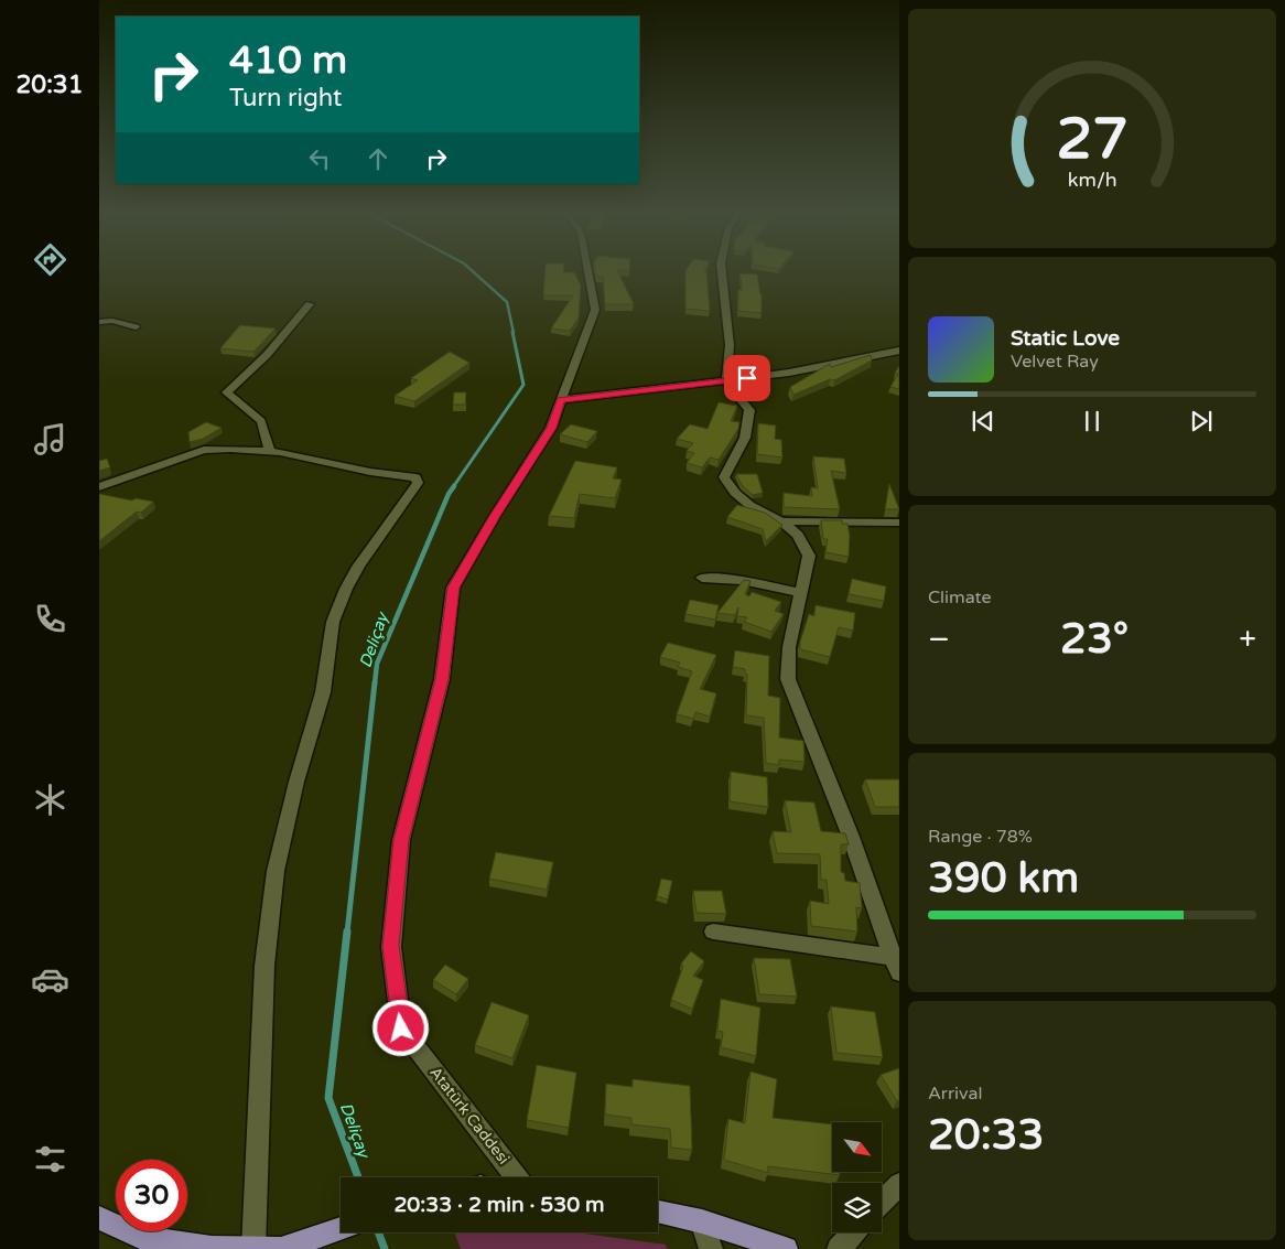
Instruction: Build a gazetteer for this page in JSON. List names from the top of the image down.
{
  "streets": {
    "street": ["Atatürk Caddesi"]
  },
  "water": ["Deliçay"],
  "north": "bottom right",
  "page": {
    "tabs": "20:31",
    "turn": ["410 m", "Turn right"],
    "song": ["Static Love", "Velvet Ray"],
    "tile": [
      "Climate",
      ["Range · 78%", "390 km"],
      ["Arrival", "20:33"]
    ],
    "heat": ["−", "23°", "+"],
    "limit": "30",
    "trip": "20:33 · 2 min · 530 m",
    "gauge": ["27", "km/h"]
  }
}
